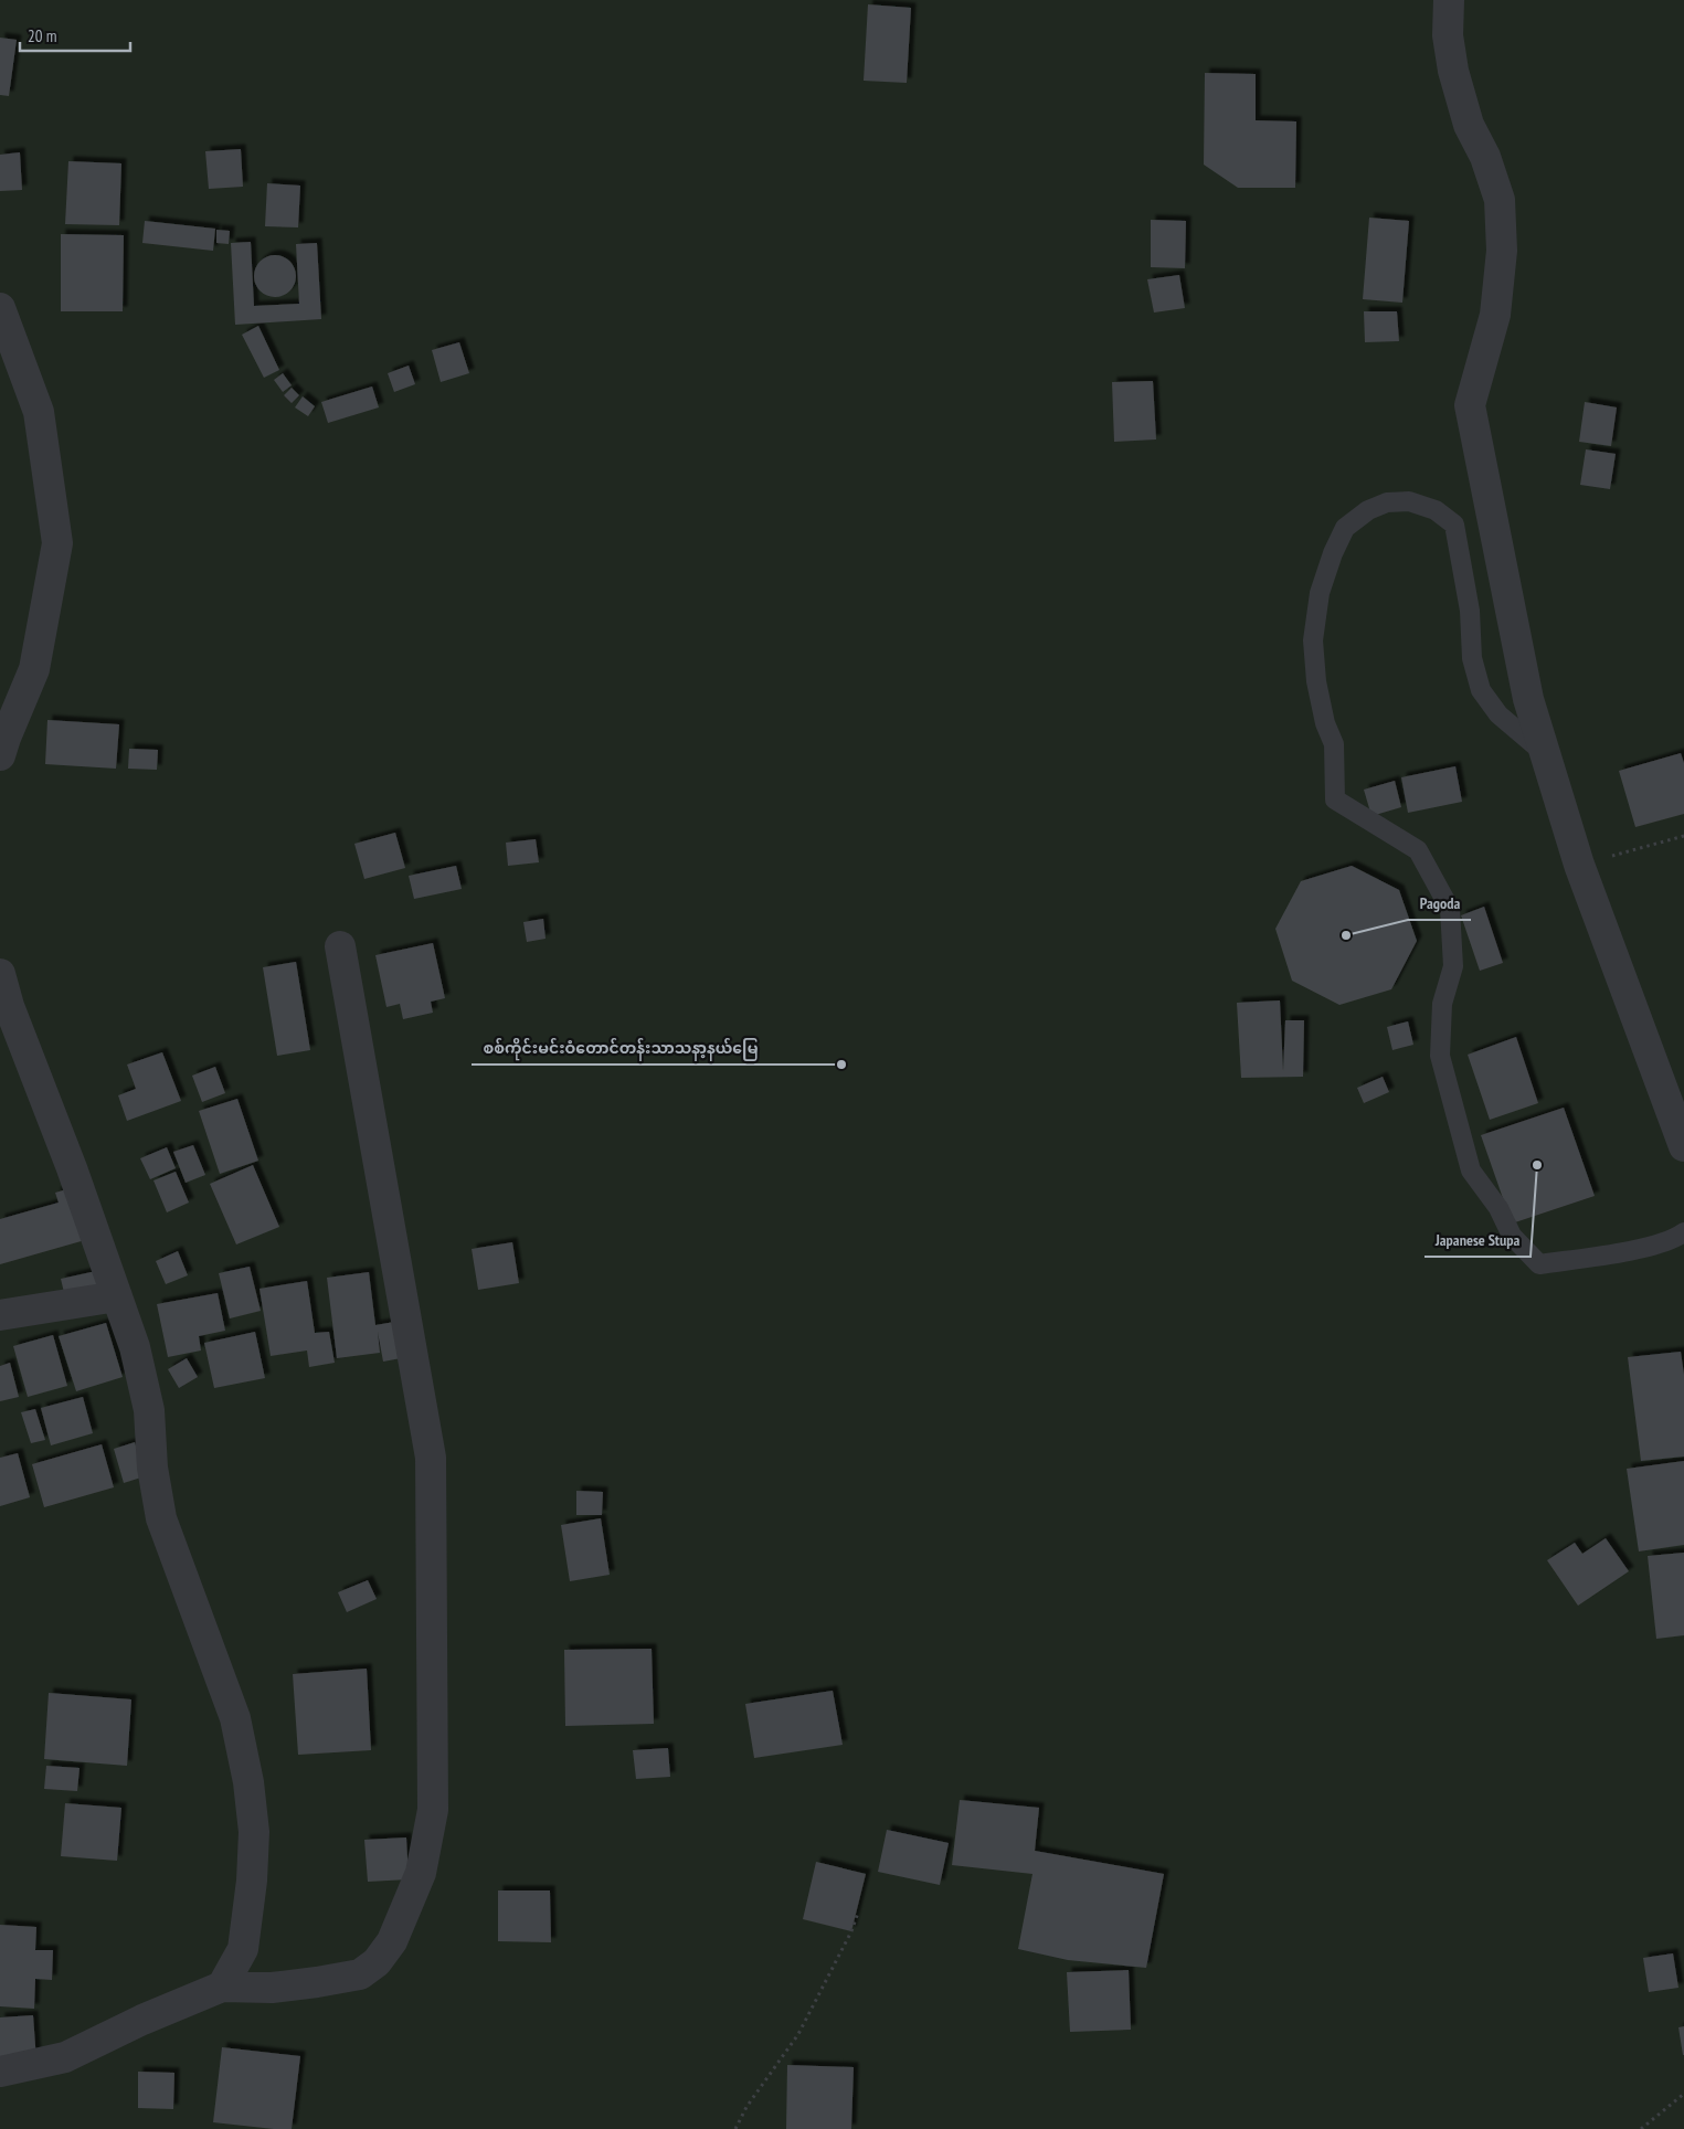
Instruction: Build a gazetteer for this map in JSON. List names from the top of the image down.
{
  "places": ["Pagoda", "စစ်ကိုင်းမင်းဝံတောင်တန်းသာသနာ့နယ်မြေ", "Japanese Stupa"],
  "scale_bar": "20 m"
}
